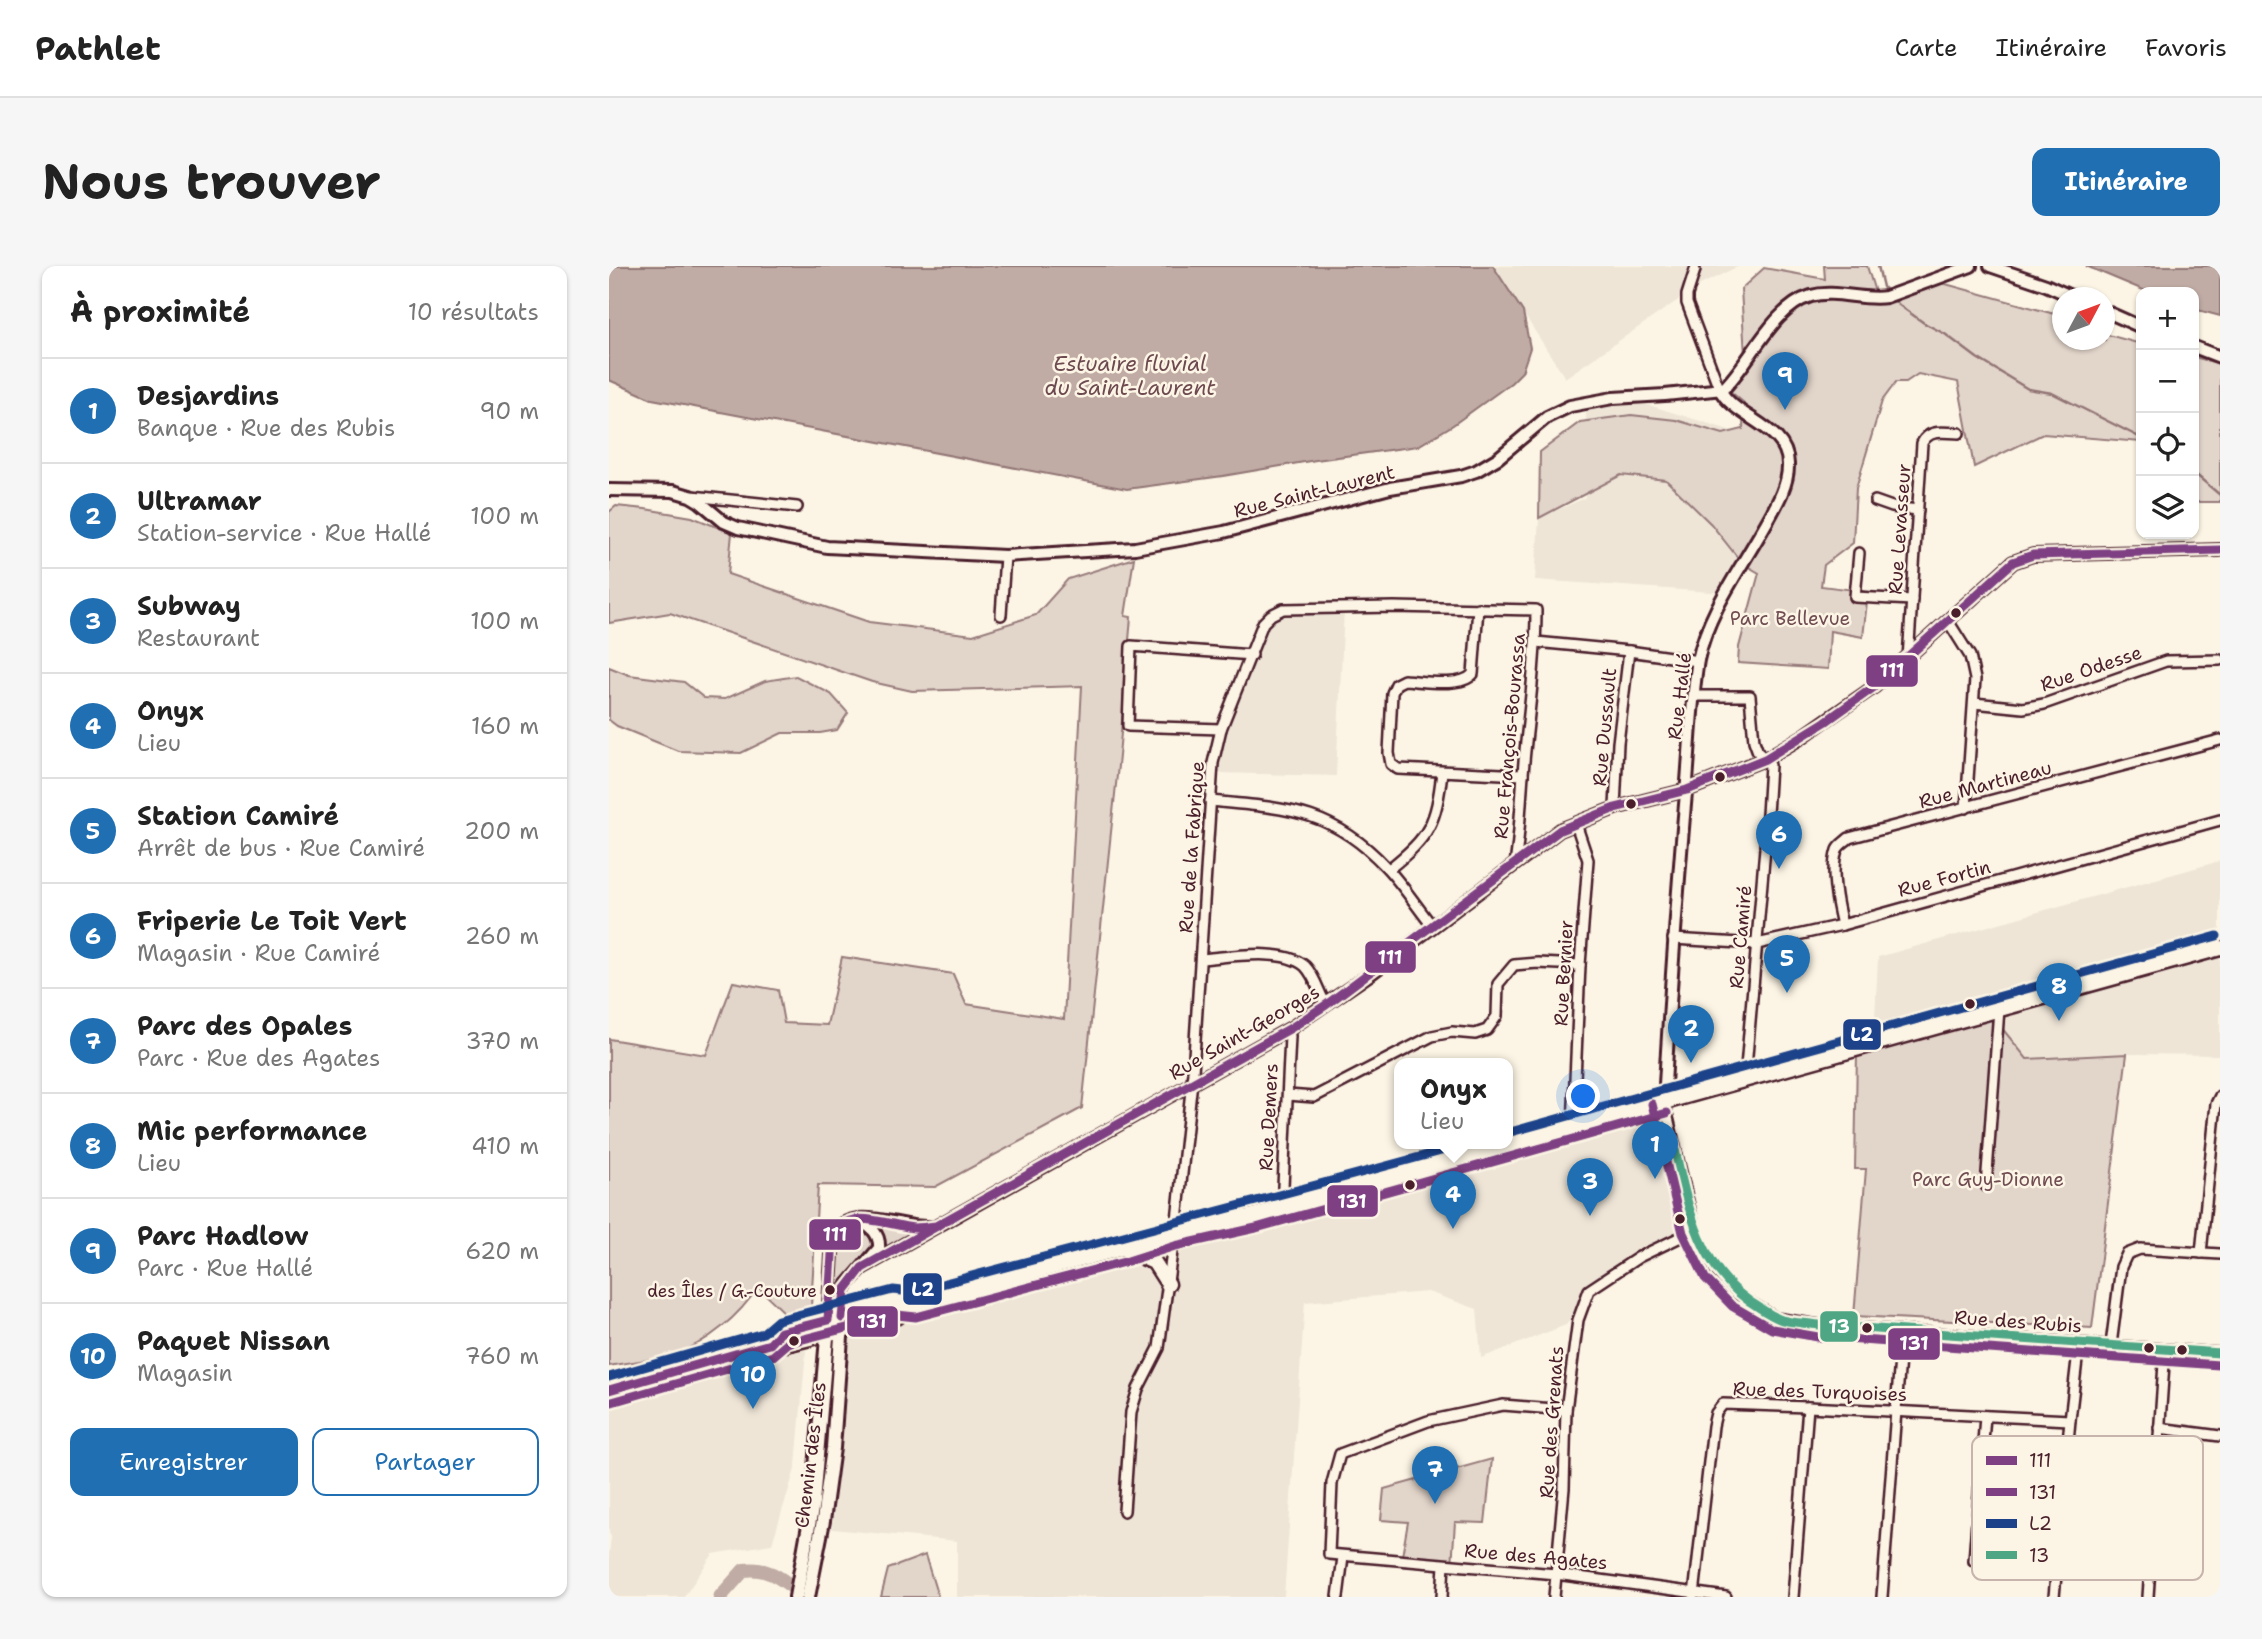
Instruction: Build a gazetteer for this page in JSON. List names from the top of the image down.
{
  "streets": {
    "main road": ["Chemin des Îles"],
    "street": [
      "Rue Saint-Laurent",
      "Rue Levasseur",
      "Rue Odesse",
      "Rue Hallé",
      "Rue Dussault",
      "Rue François-Bourassa",
      "Rue Martineau",
      "Rue de la Fabrique",
      "Rue Fortin",
      "Rue Camiré",
      "Rue Bernier",
      "Rue Saint-Georges",
      "Rue Demers",
      "Rue des Rubis",
      "Rue des Turquoises",
      "Rue des Grenats",
      "Rue des Agates"
    ]
  },
  "crossings": [
    ["Rue Saint-Laurent", "Rue Hallé"],
    ["Rue Levasseur", "Rue Saint-Georges"],
    ["Rue Hallé", "Rue Fortin"],
    ["Rue Hallé", "Rue Camiré"],
    ["Rue Hallé", "Rue Saint-Georges"],
    ["Rue Hallé", "Rue des Rubis"],
    ["Rue Dussault", "Rue Saint-Georges"],
    ["Rue François-Bourassa", "Rue de la Fabrique"],
    ["Rue François-Bourassa", "Rue Saint-Georges"],
    ["Rue Martineau", "Rue Fortin"],
    ["Rue de la Fabrique", "Rue Saint-Georges"],
    ["Rue Fortin", "Rue Camiré"],
    ["Rue Camiré", "Rue Saint-Georges"],
    ["Rue Bernier", "Rue Saint-Georges"],
    ["Rue Saint-Georges", "Rue Demers"],
    ["Rue Saint-Georges", "Chemin des Îles"],
    ["Rue des Rubis", "Rue des Grenats"],
    ["Rue des Turquoises", "Rue des Agates"],
    ["Rue des Grenats", "Rue des Agates"]
  ],
  "water": ["Estuaire fluvial du Saint-Laurent"],
  "parks": ["Parc Bellevue", "Parc Guy-Dionne"],
  "places": ["des Îles / G.-Couture"],
  "lines": [
    "transit line 111",
    "transit line L2",
    "transit line 131",
    "transit line 13"
  ],
  "legend": [
    "111",
    "131",
    "L2",
    "13"
  ],
  "north": "top right",
  "page": {
    "header": "Pathlet",
    "nav": ["Carte", "Itinéraire", "Favoris"],
    "buttons": [
      "Itinéraire",
      ["Enregistrer", "Partager"]
    ],
    "title": "Nous trouver",
    "heading": ["À proximité", "10 résultats"],
    "map_buttons": ["+", "−"],
    "pins": [
      "9",
      "6",
      "5",
      "8",
      "2",
      "1",
      "3",
      "4",
      "10",
      "7"
    ],
    "list": [
      {
        "mark": "1",
        "name": "Desjardins",
        "note": "Banque · Rue des Rubis",
        "value": "90 m"
      },
      {
        "mark": "2",
        "name": "Ultramar",
        "note": "Station-service · Rue Hallé",
        "value": "100 m"
      },
      {
        "mark": "3",
        "name": "Subway",
        "note": "Restaurant",
        "value": "100 m"
      },
      {
        "mark": "4",
        "name": "Onyx",
        "note": "Lieu",
        "value": "160 m"
      },
      {
        "mark": "5",
        "name": "Station Camiré",
        "note": "Arrêt de bus · Rue Camiré",
        "value": "200 m"
      },
      {
        "mark": "6",
        "name": "Friperie Le Toit Vert",
        "note": "Magasin · Rue Camiré",
        "value": "260 m"
      },
      {
        "mark": "7",
        "name": "Parc des Opales",
        "note": "Parc · Rue des Agates",
        "value": "370 m"
      },
      {
        "mark": "8",
        "name": "Mic performance",
        "note": "Lieu",
        "value": "410 m"
      },
      {
        "mark": "9",
        "name": "Parc Hadlow",
        "note": "Parc · Rue Hallé",
        "value": "620 m"
      },
      {
        "mark": "10",
        "name": "Paquet Nissan",
        "note": "Magasin",
        "value": "760 m"
      }
    ],
    "popup": ["Onyx", "Lieu"]
  }
}
